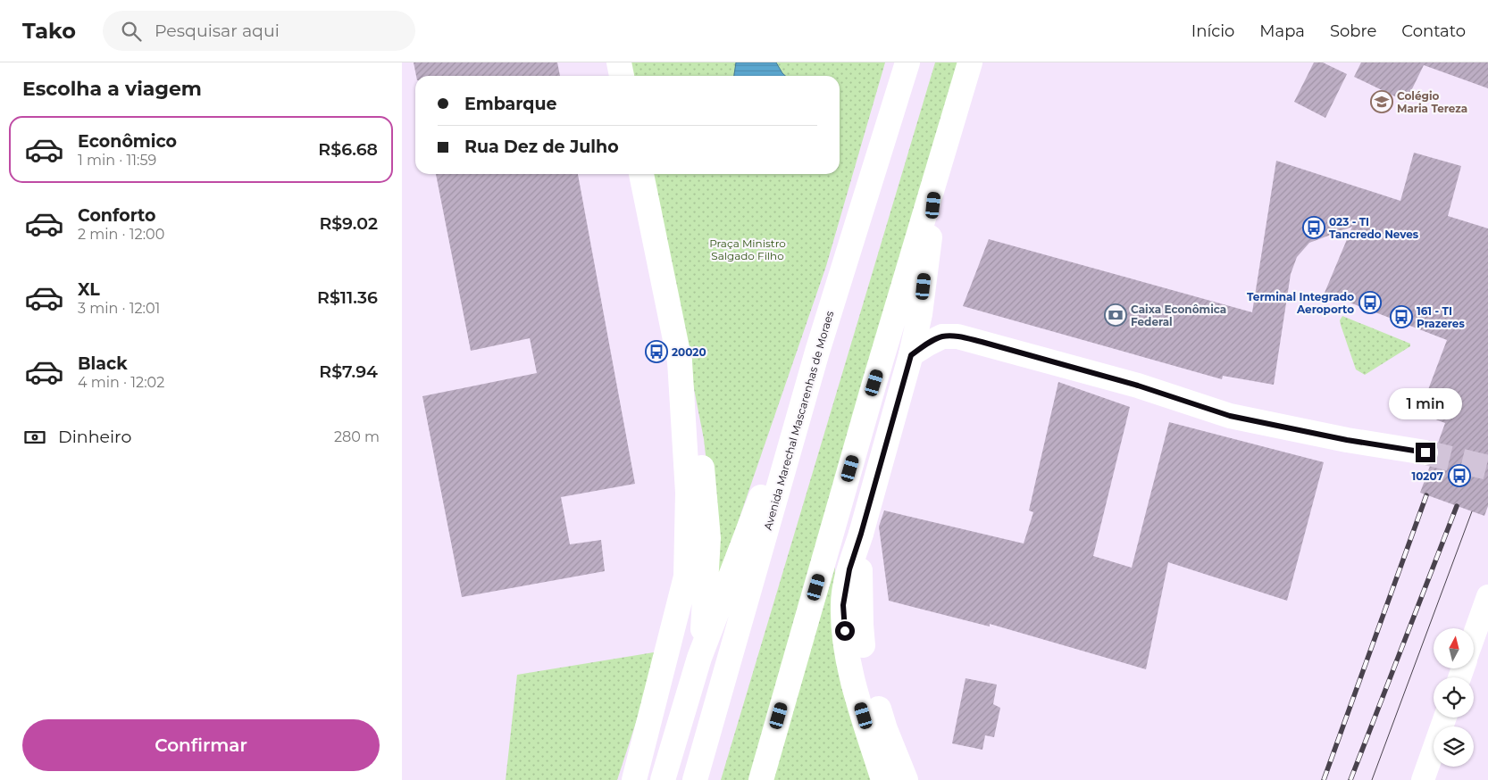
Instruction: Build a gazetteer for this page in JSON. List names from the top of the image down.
{
  "streets": {
    "main road": ["Avenida Marechal Mascarenhas de Moraes"]
  },
  "parks": ["Praça Ministro Salgado Filho"],
  "places": {
    "school or university": ["Colégio Maria Tereza"],
    "bus stop": [
      "023 - TI Tancredo Neves",
      "Terminal Integrado Aeroporto",
      "161 - TI Prazeres",
      "20020",
      "10207"
    ],
    "bank": ["Caixa Econômica Federal"]
  },
  "north": "top",
  "page": {
    "header": "Tako",
    "search": "Pesquisar aqui",
    "nav": [
      "Início",
      "Mapa",
      "Sobre",
      "Contato"
    ],
    "heading": "Escolha a viagem",
    "banner": ["Embarque", "Rua Dez de Julho"],
    "list": [
      {
        "name": "Econômico",
        "note": "1 min · 11:59",
        "value": "R$6.68"
      },
      {
        "name": "Conforto",
        "note": "2 min · 12:00",
        "value": "R$9.02"
      },
      {
        "name": "XL",
        "note": "3 min · 12:01",
        "value": "R$11.36"
      },
      {
        "name": "Black",
        "note": "4 min · 12:02",
        "value": "R$7.94"
      }
    ],
    "bubble": "1 min",
    "pay": ["Dinheiro", "280 m"],
    "buttons": "Confirmar"
  }
}
